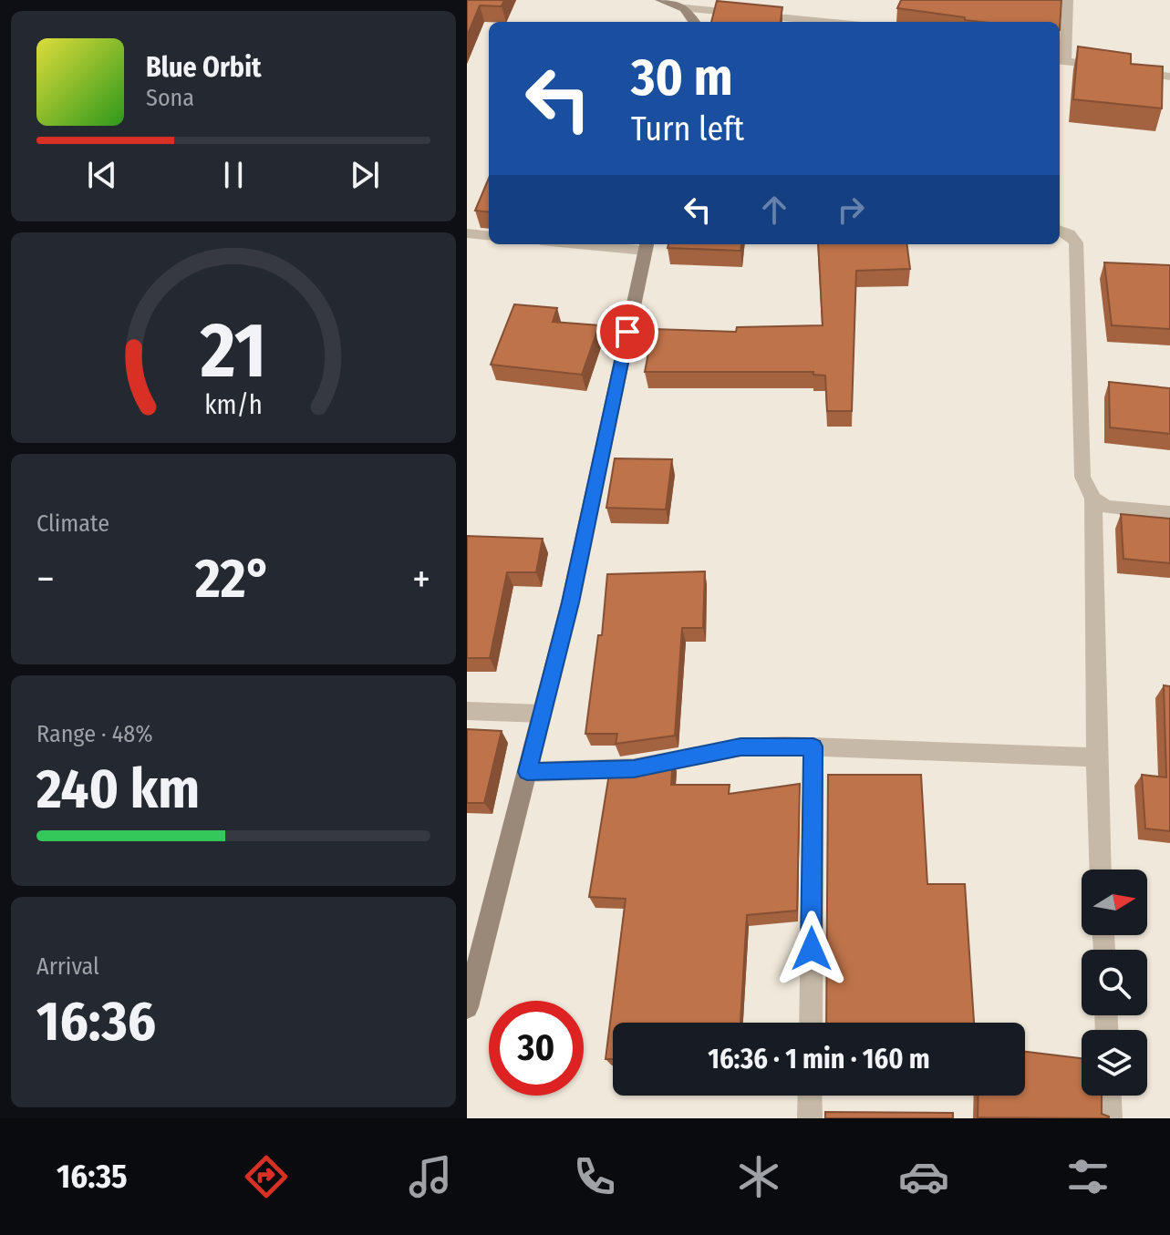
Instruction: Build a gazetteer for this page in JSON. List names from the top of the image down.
{
  "north": "right",
  "page": {
    "turn": ["30 m", "Turn left"],
    "song": ["Blue Orbit", "Sona"],
    "tile": [
      "Climate",
      ["Range · 48%", "240 km"],
      ["Arrival", "16:36"]
    ],
    "heat": ["−", "22°", "+"],
    "limit": "30",
    "trip": "16:36 · 1 min · 160 m",
    "tabs": "16:35",
    "gauge": ["21", "km/h"]
  }
}
